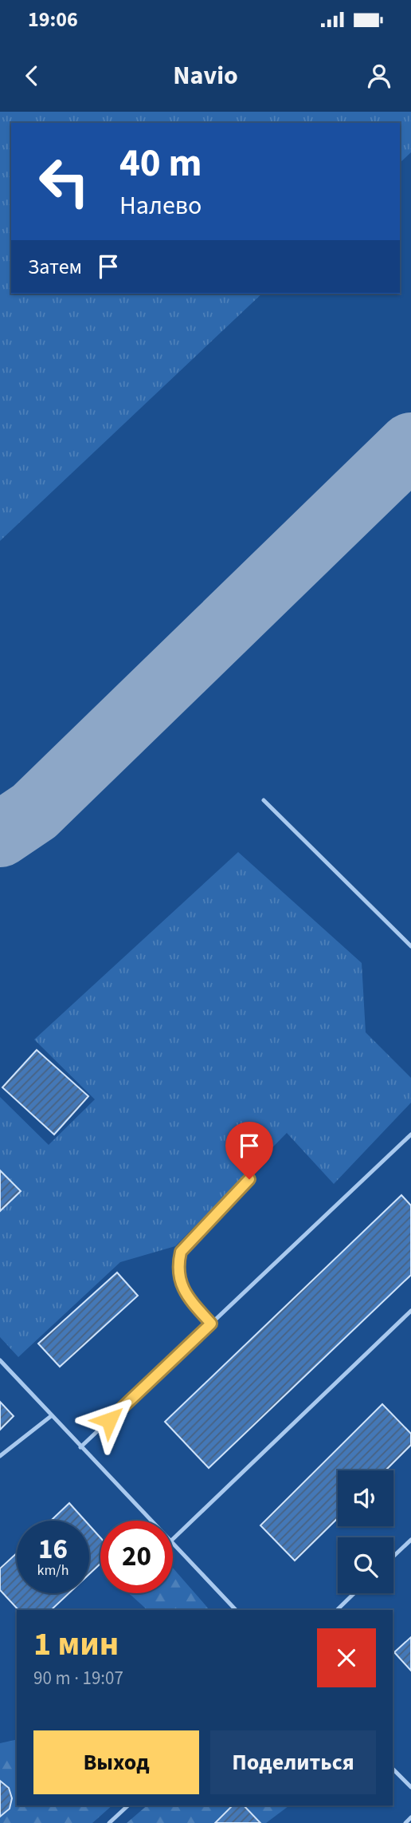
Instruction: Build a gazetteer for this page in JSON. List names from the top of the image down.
{
  "page": {
    "status": "19:06",
    "header": "Navio",
    "turn": ["40 m", "Налево"],
    "then": "Затем",
    "speed": "16 km/h",
    "limit": "20",
    "heading": ["1 мин", "90 m · 19:07"],
    "buttons": ["Выход", "Поделиться"]
  }
}
